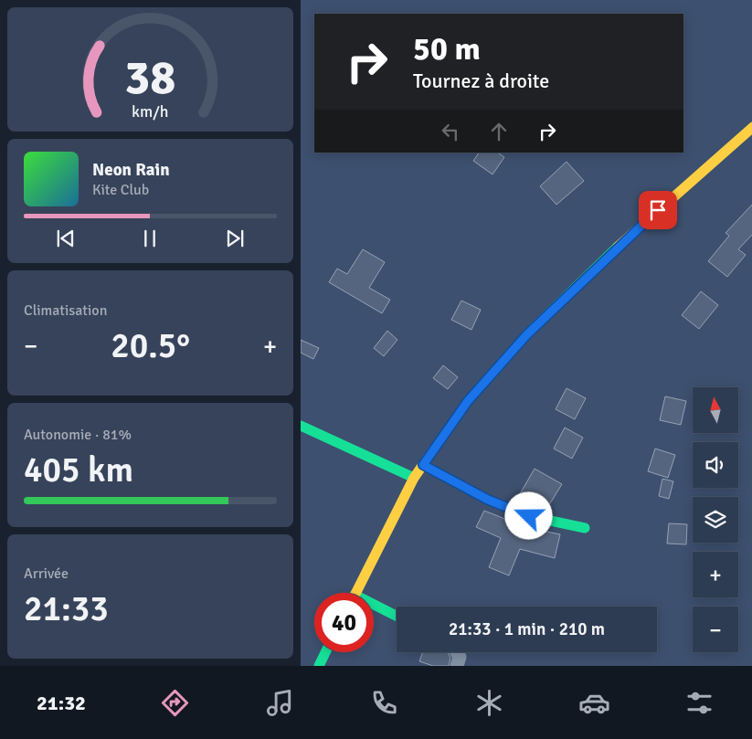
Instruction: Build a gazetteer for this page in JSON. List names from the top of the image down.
{
  "north": "top",
  "page": {
    "turn": ["50 m", "Tournez à droite"],
    "song": ["Neon Rain", "Kite Club"],
    "tile": [
      "Climatisation",
      ["Autonomie · 81%", "405 km"],
      ["Arrivée", "21:33"]
    ],
    "heat": ["−", "20.5°", "+"],
    "map_buttons": ["+", "−"],
    "limit": "40",
    "trip": "21:33 · 1 min · 210 m",
    "tabs": "21:32",
    "gauge": ["38", "km/h"]
  }
}
